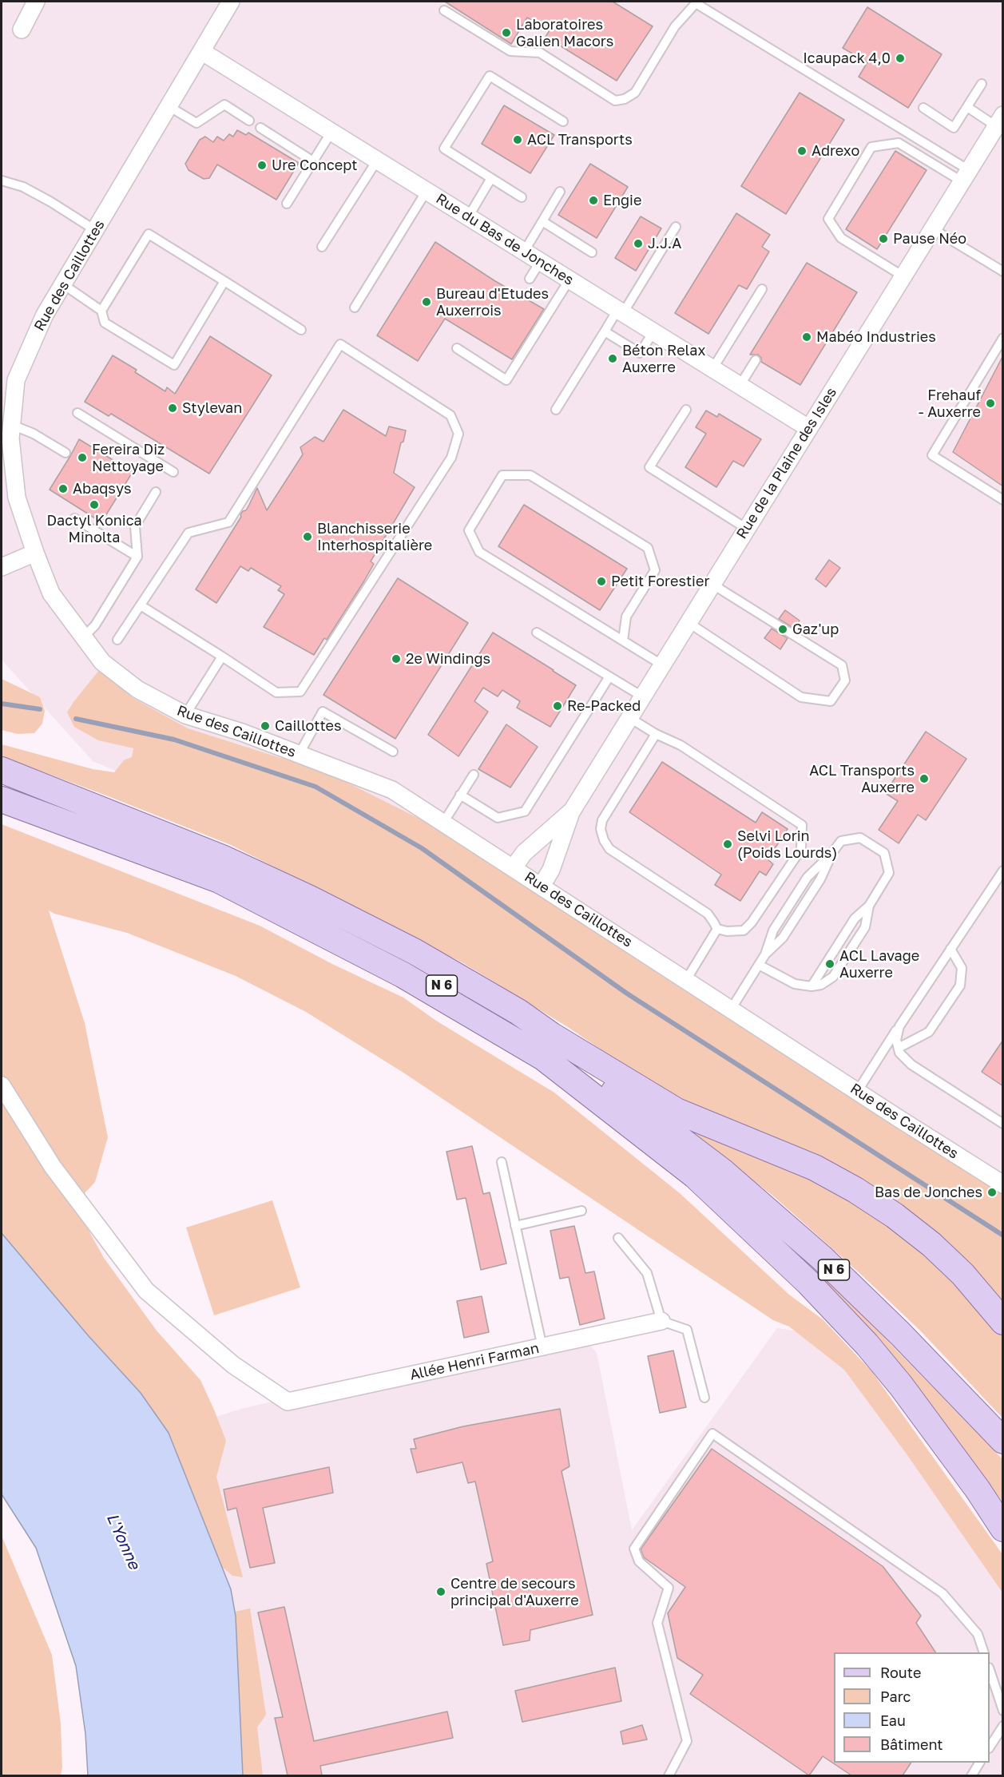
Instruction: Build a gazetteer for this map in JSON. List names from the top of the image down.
{
  "streets": {
    "main road": ["N 6"],
    "street": [
      "Rue du Bas de Jonches",
      "Rue des Caillottes",
      "Rue de la Plaine des Isles",
      "Allée Henri Farman"
    ]
  },
  "crossings": [
    ["Rue du Bas de Jonches", "Rue des Caillottes"],
    ["Rue du Bas de Jonches", "Rue de la Plaine des Isles"],
    ["Rue des Caillottes", "Rue de la Plaine des Isles"]
  ],
  "water": ["L'Yonne"],
  "places": [
    "Laboratoires Galien Macors",
    "Icaupack 4,0",
    "ACL Transports",
    "Adrexo",
    "Ure Concept",
    "Engie",
    "Pause Néo",
    "J.J.A",
    "Bureau d'Etudes Auxerrois",
    "Mabéo Industries",
    "Béton Relax Auxerre",
    "Frehauf - Auxerre",
    "Stylevan",
    "Fereira Diz Nettoyage",
    "Abaqsys",
    "Dactyl Konica Minolta",
    "Blanchisserie Interhospitalière",
    "Petit Forestier",
    "Gaz'up",
    "2e Windings",
    "Re-Packed",
    "Caillottes",
    "ACL Transports Auxerre",
    "Selvi Lorin (Poids Lourds)",
    "ACL Lavage Auxerre",
    "Bas de Jonches",
    "Centre de secours principal d'Auxerre"
  ],
  "legend": [
    "Route",
    "Parc",
    "Eau",
    "Bâtiment"
  ]
}
